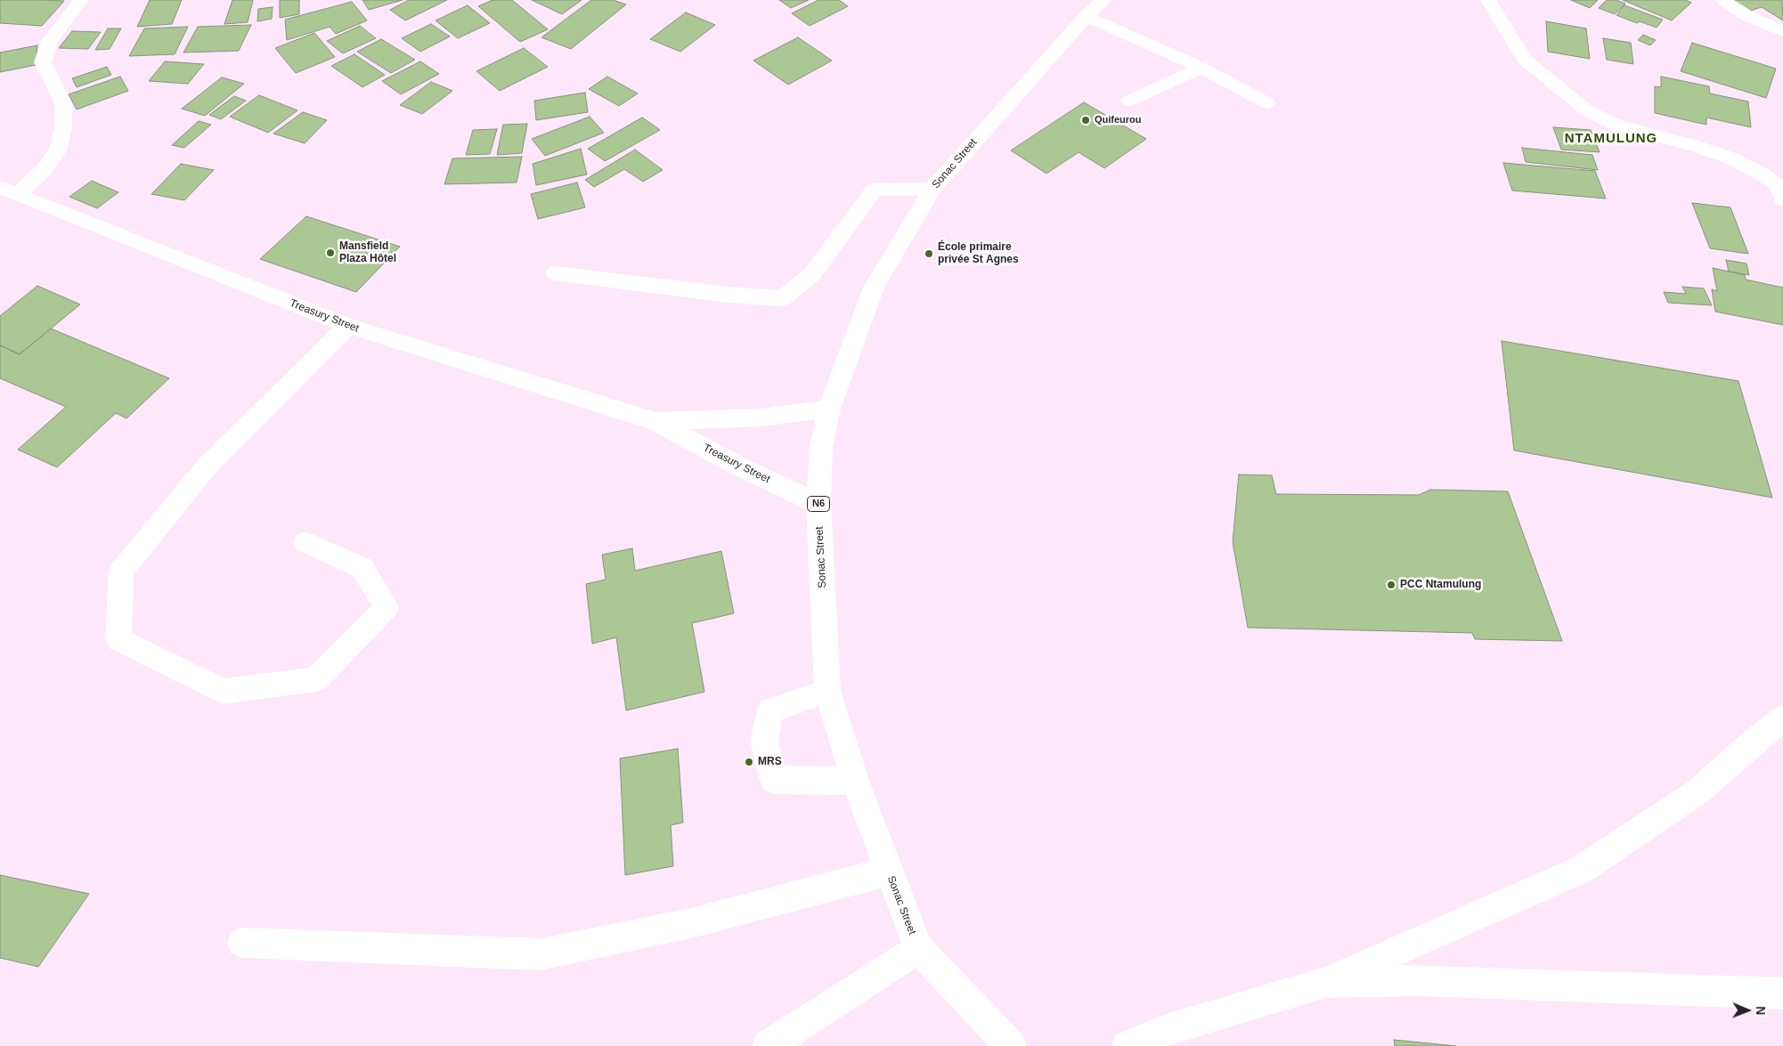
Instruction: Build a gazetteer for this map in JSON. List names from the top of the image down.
{
  "streets": {
    "main road": ["Sonac Street", "Treasury Street", "N6"]
  },
  "crossings": [
    ["Sonac Street", "Treasury Street"]
  ],
  "districts": ["NTAMULUNG"],
  "places": [
    "Quifeurou",
    "Mansfield Plaza Hôtel",
    "École primaire privée St Agnes",
    "PCC Ntamulung",
    "MRS"
  ],
  "north": "right"
}
